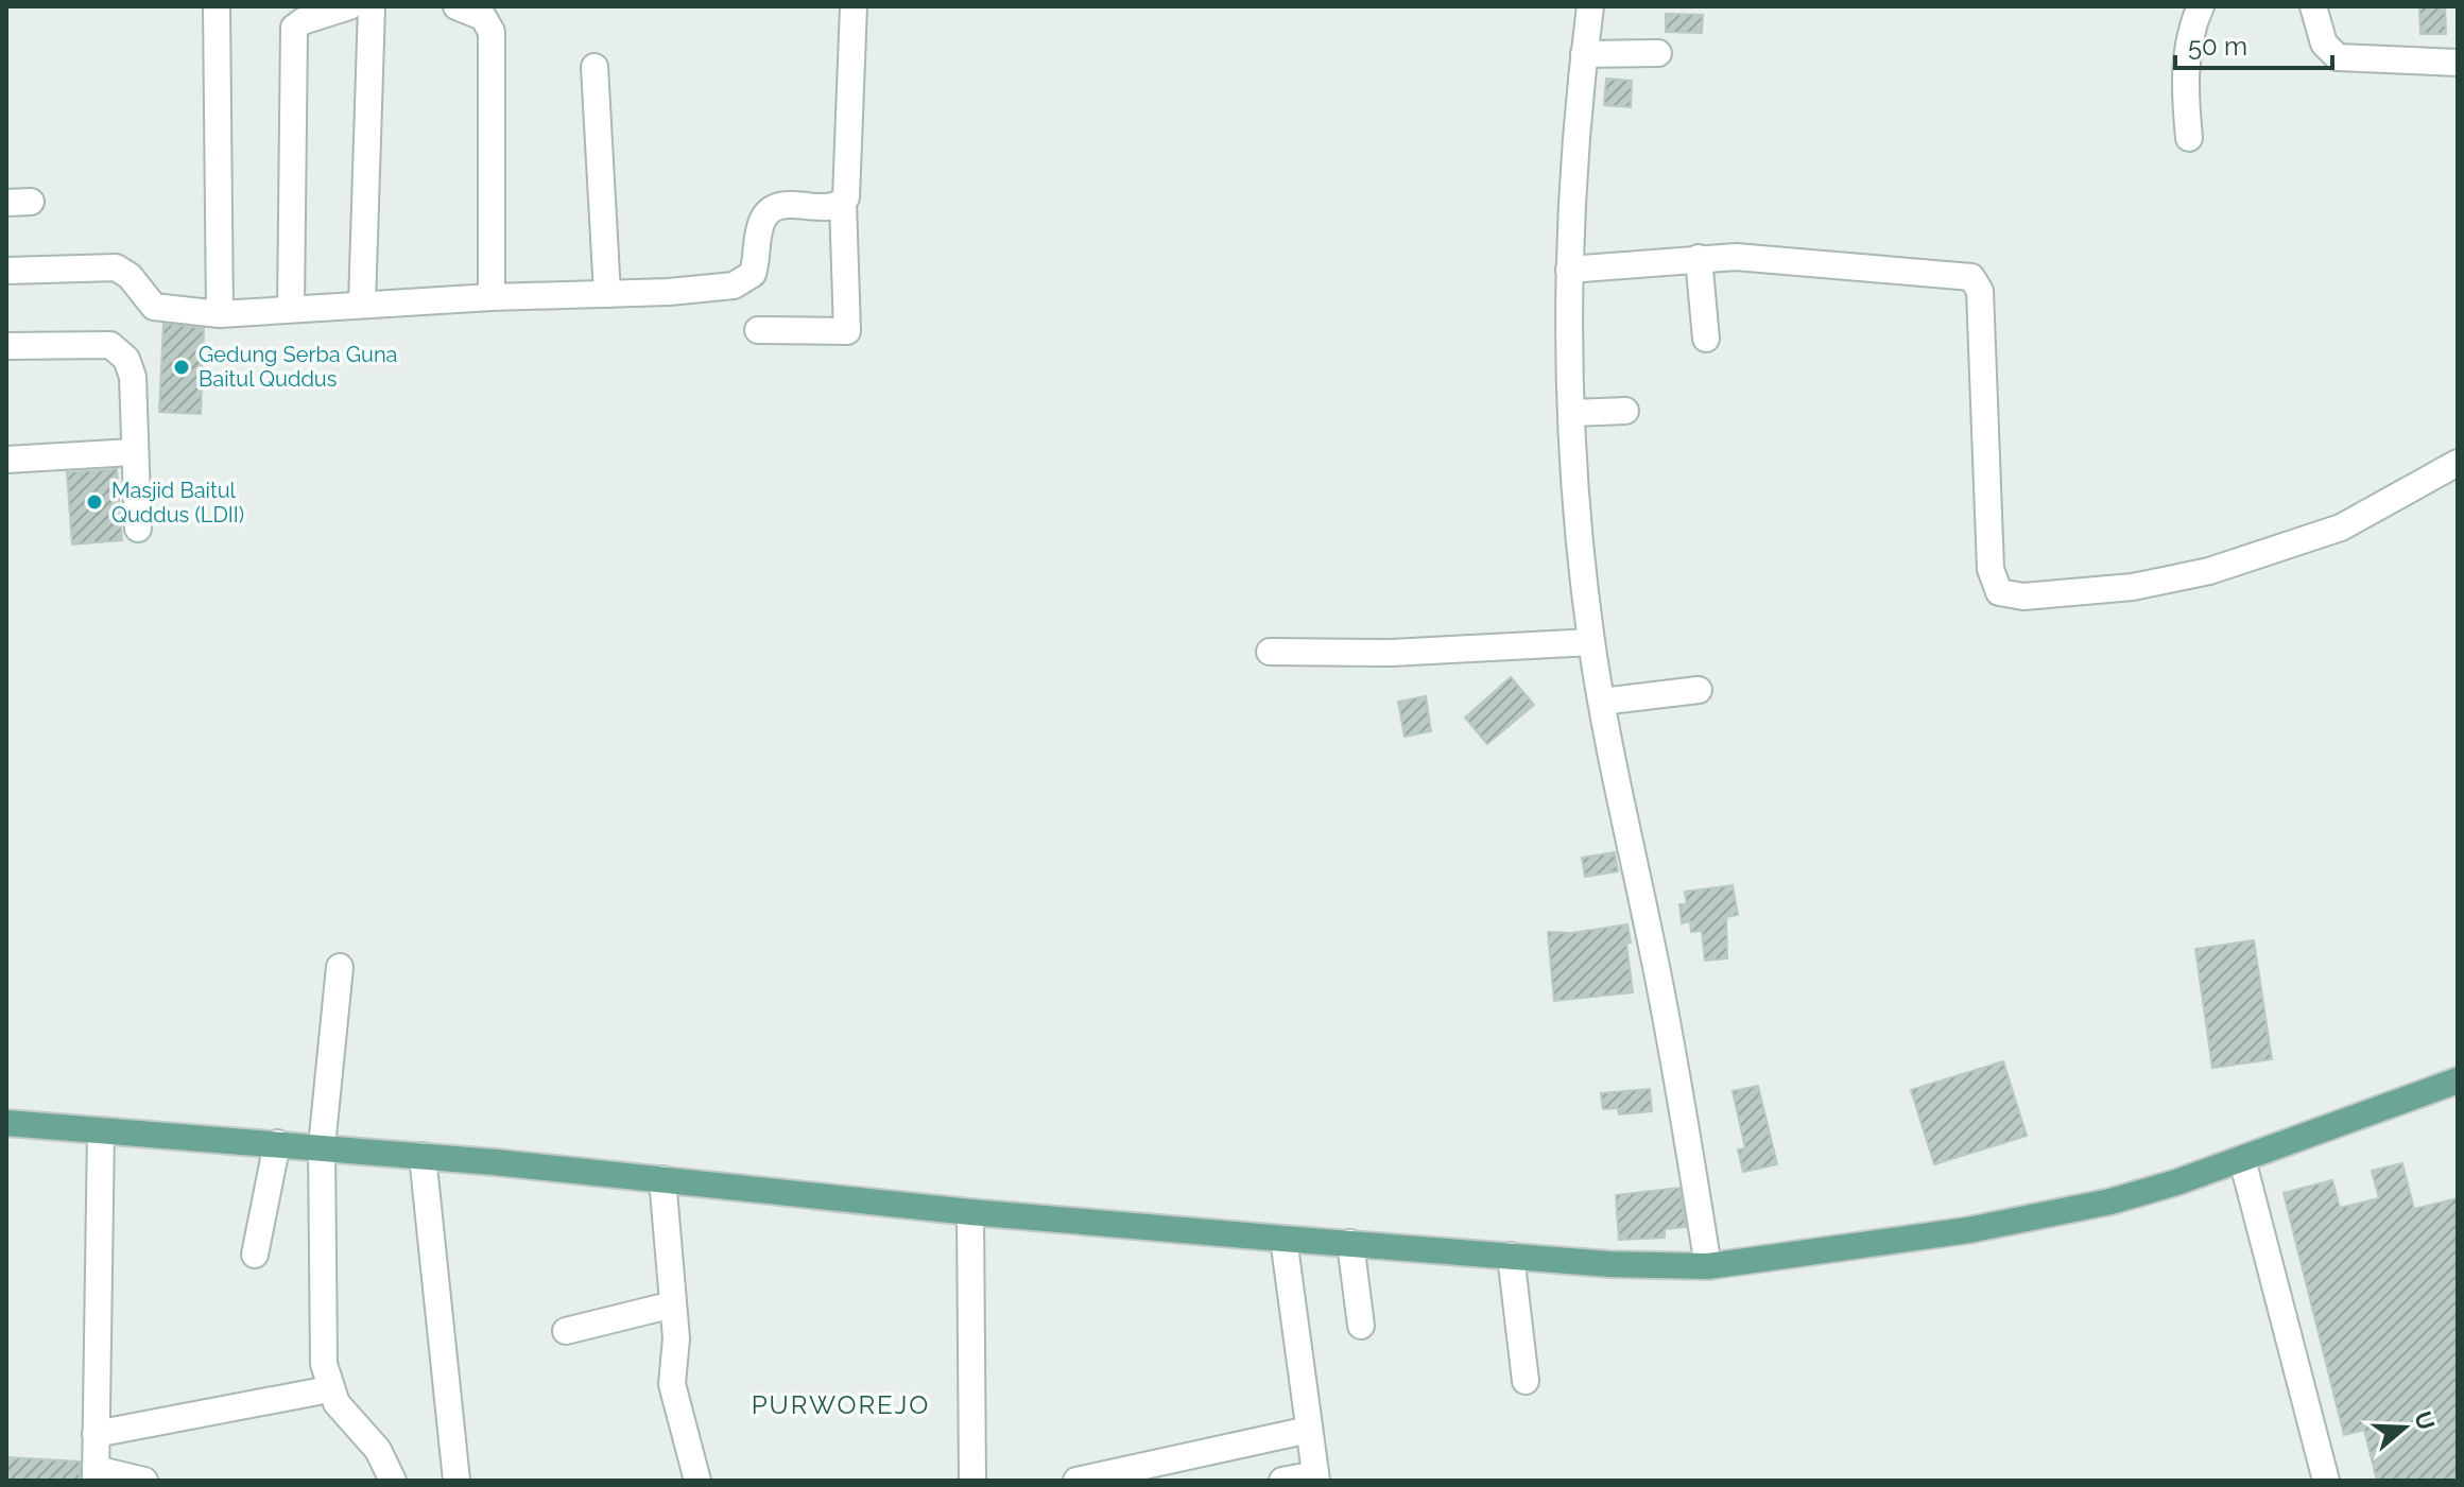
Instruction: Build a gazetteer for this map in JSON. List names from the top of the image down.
{
  "districts": ["PURWOREJO"],
  "places": ["Gedung Serba Guna Baitul Quddus", "Masjid Baitul Quddus (LDII)"],
  "scale_bar": "50 m",
  "north": "right"
}
